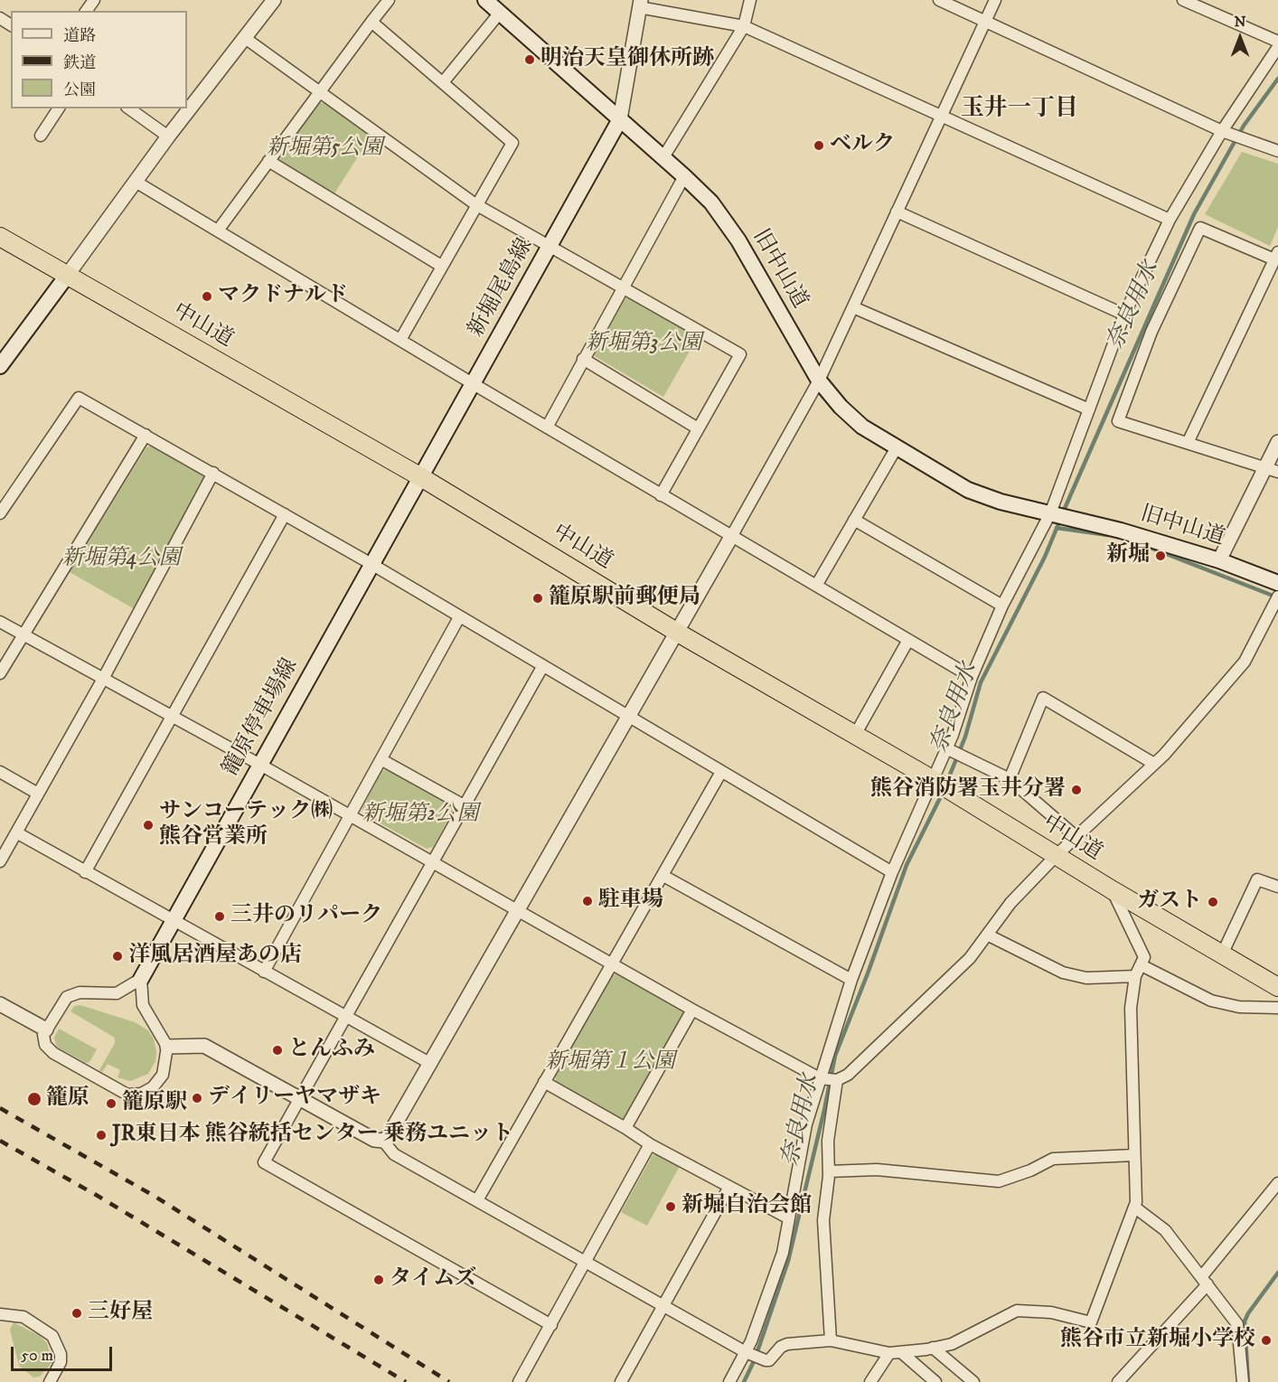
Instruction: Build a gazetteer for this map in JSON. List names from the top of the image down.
{
  "streets": {
    "highway": ["中山道"],
    "main road": ["旧中山道", "新堀尾島線", "籠原停車場線"]
  },
  "crossings": [
    ["旧中山道", "新堀尾島線"],
    ["新堀尾島線", "中山道"],
    ["新堀尾島線", "籠原停車場線"],
    ["中山道", "籠原停車場線"]
  ],
  "districts": ["玉井一丁目"],
  "water": ["奈良用水"],
  "parks": [
    "新堀第5公園",
    "新堀第3公園",
    "新堀第4公園",
    "新堀第2公園",
    "新堀第１公園"
  ],
  "places": [
    "明治天皇御休所跡",
    "ベルク",
    "マクドナルド",
    "新堀",
    "籠原駅前郵便局",
    "熊谷消防署玉井分署",
    "サンコーテック㈱ 熊谷営業所",
    "駐車場",
    "ガスト",
    "三井のリパーク",
    "洋風居酒屋あの店",
    "とんふみ",
    "デイリーヤマザキ",
    "籠原",
    "籠原駅",
    "JR東日本 熊谷統括センター 乗務ユニット",
    "新堀自治会館",
    "タイムズ",
    "三好屋",
    "熊谷市立新堀小学校"
  ],
  "legend": ["道路", "鉄道", "公園"],
  "scale_bar": "50 m",
  "north": "top"
}
